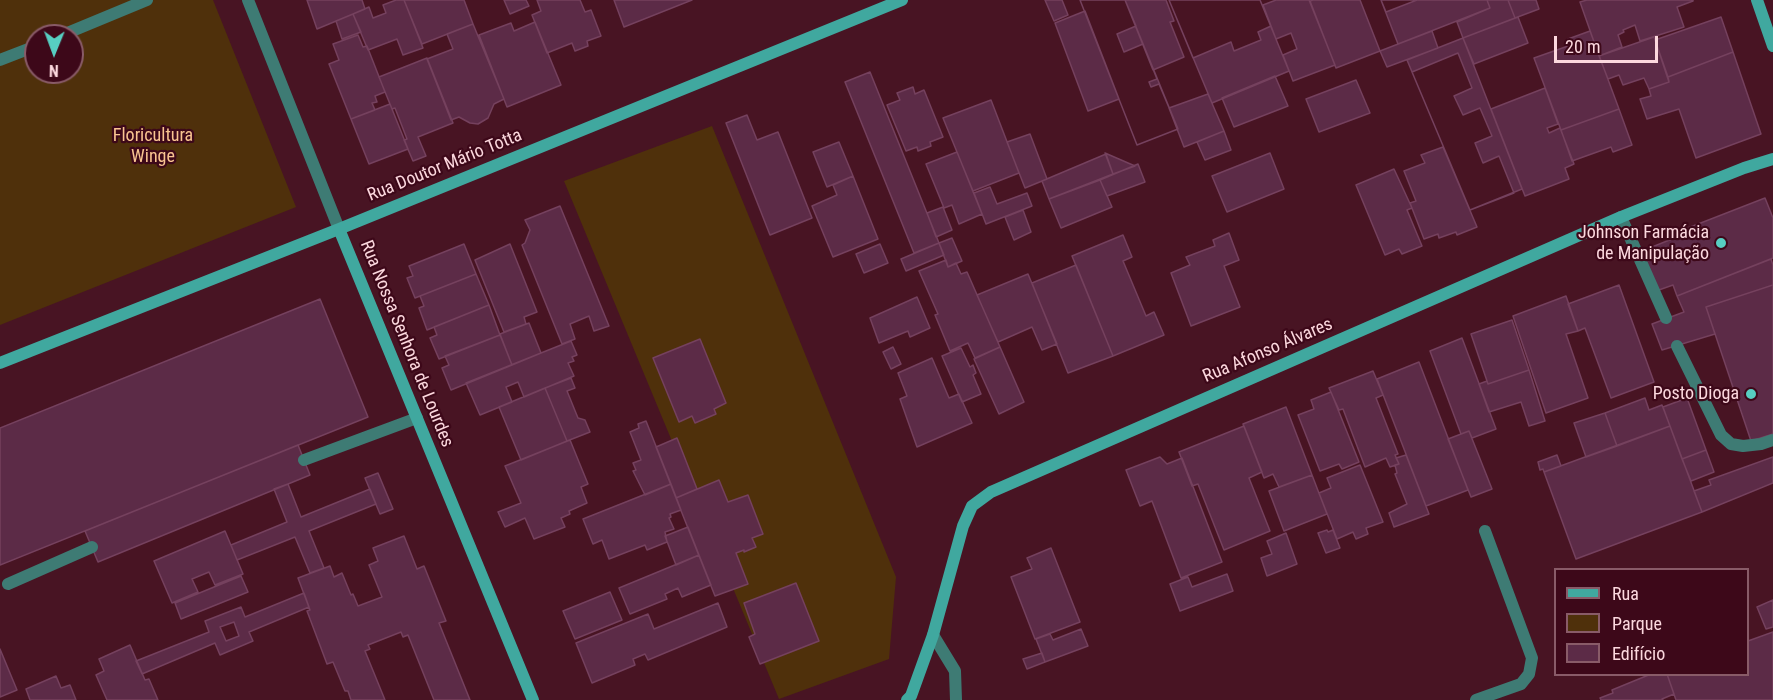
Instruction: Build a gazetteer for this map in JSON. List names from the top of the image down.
{
  "streets": {
    "street": ["Rua Doutor Mário Totta", "Rua Nossa Senhora de Lourdes", "Rua Afonso Álvares"]
  },
  "crossings": [
    ["Rua Doutor Mário Totta", "Rua Nossa Senhora de Lourdes"]
  ],
  "parks": ["Floricultura Winge"],
  "places": ["Johnson Farmácia de Manipulação", "Posto Dioga"],
  "legend": ["Rua", "Parque", "Edifício"],
  "scale_bar": "20 m",
  "north": "bottom"
}
